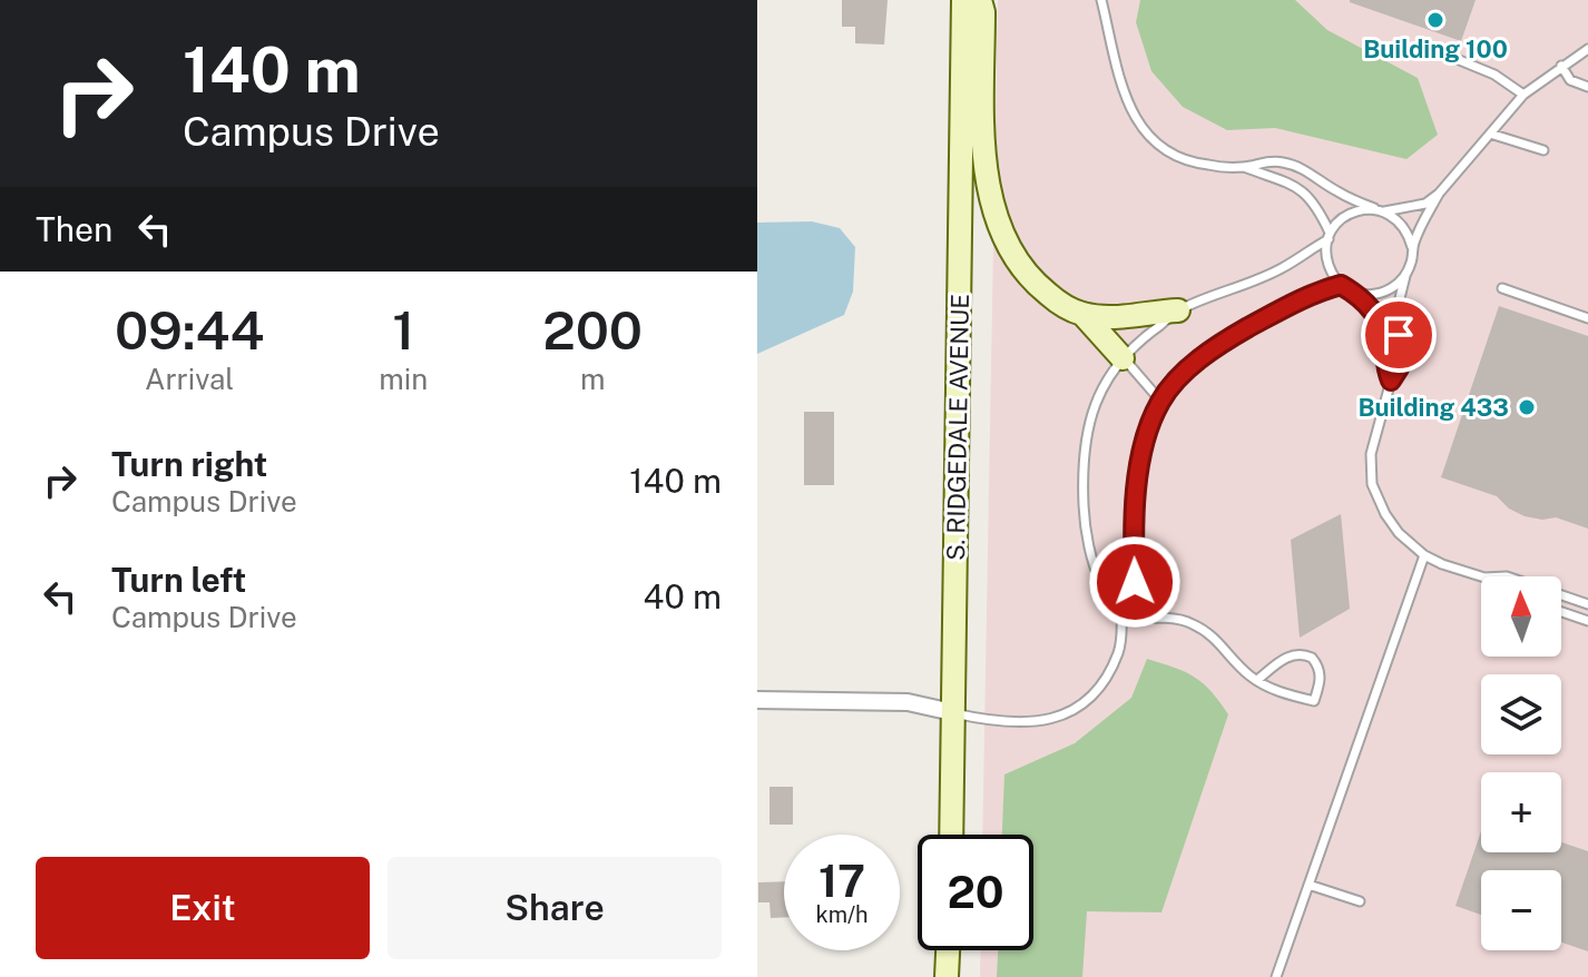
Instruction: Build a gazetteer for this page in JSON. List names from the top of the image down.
{
  "streets": {
    "main road": ["S. RIDGEDALE AVENUE"]
  },
  "places": ["Building 100", "Building 433"],
  "north": "top",
  "page": {
    "turn": ["140 m", "Campus Drive"],
    "then": "Then",
    "eta": [
      "09:44",
      "Arrival",
      "1",
      "min",
      "200",
      "m"
    ],
    "list": [
      {
        "name": "Turn right",
        "note": "Campus Drive",
        "value": "140 m"
      },
      {
        "name": "Turn left",
        "note": "Campus Drive",
        "value": "40 m"
      }
    ],
    "map_buttons": ["+", "−"],
    "speed": "17 km/h",
    "limit": "20",
    "buttons": ["Exit", "Share"]
  }
}
